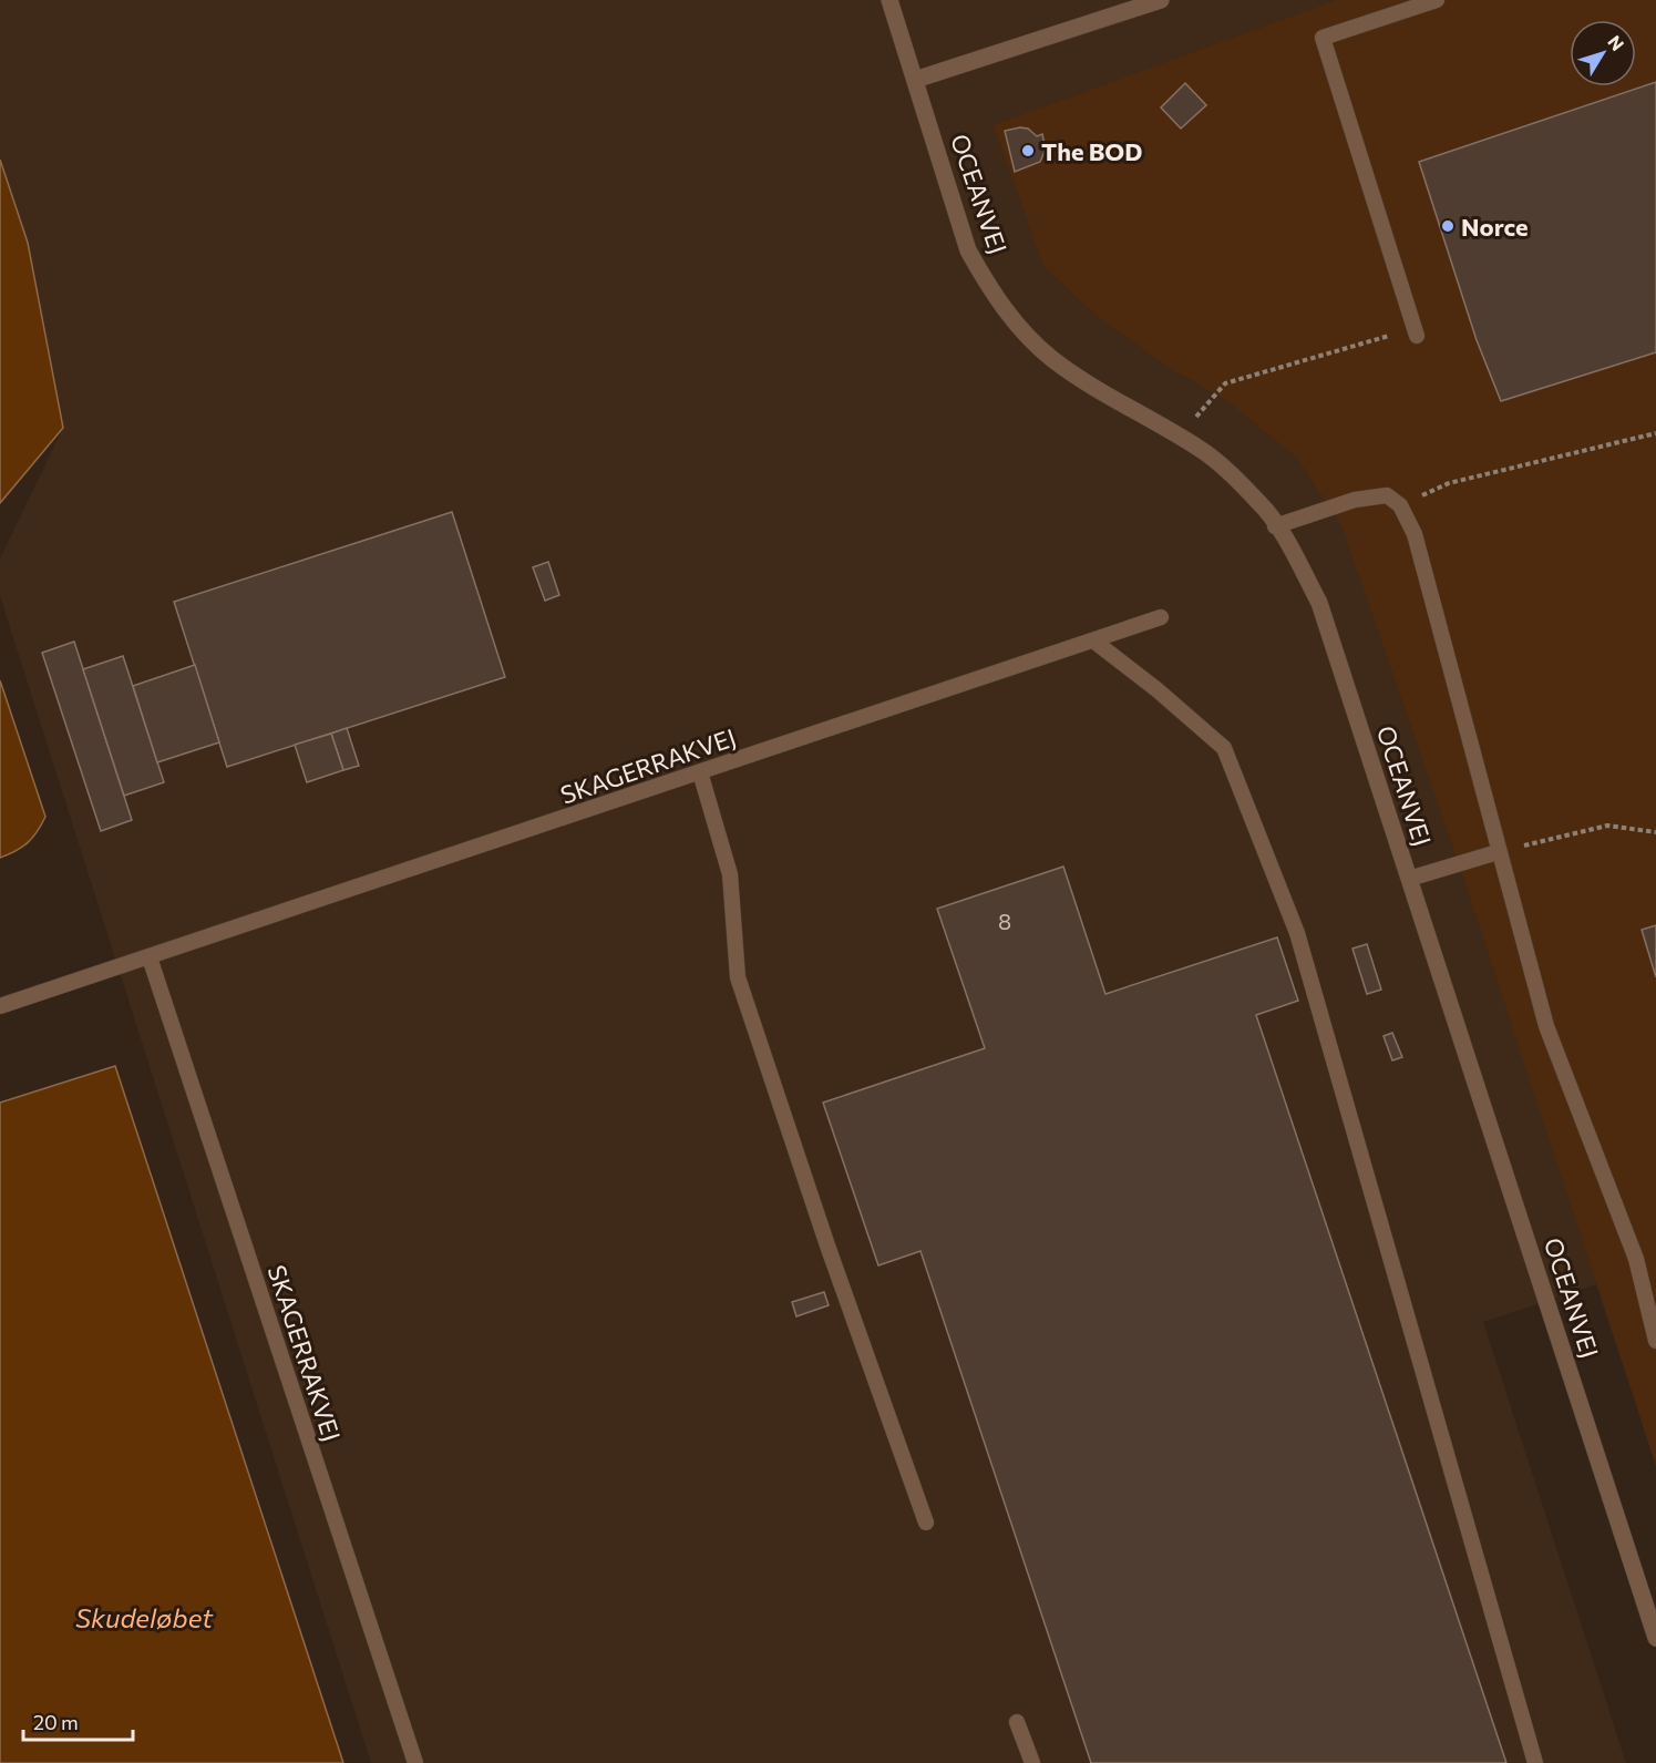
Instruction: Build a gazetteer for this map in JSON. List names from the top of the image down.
{
  "streets": {
    "street": ["OCEANVEJ"],
    "lane": ["SKAGERRAKVEJ"]
  },
  "water": ["Skudeløbet"],
  "places": ["The BOD", "Norce"],
  "house_numbers": ["8"],
  "scale_bar": "20 m",
  "north": "top right"
}
